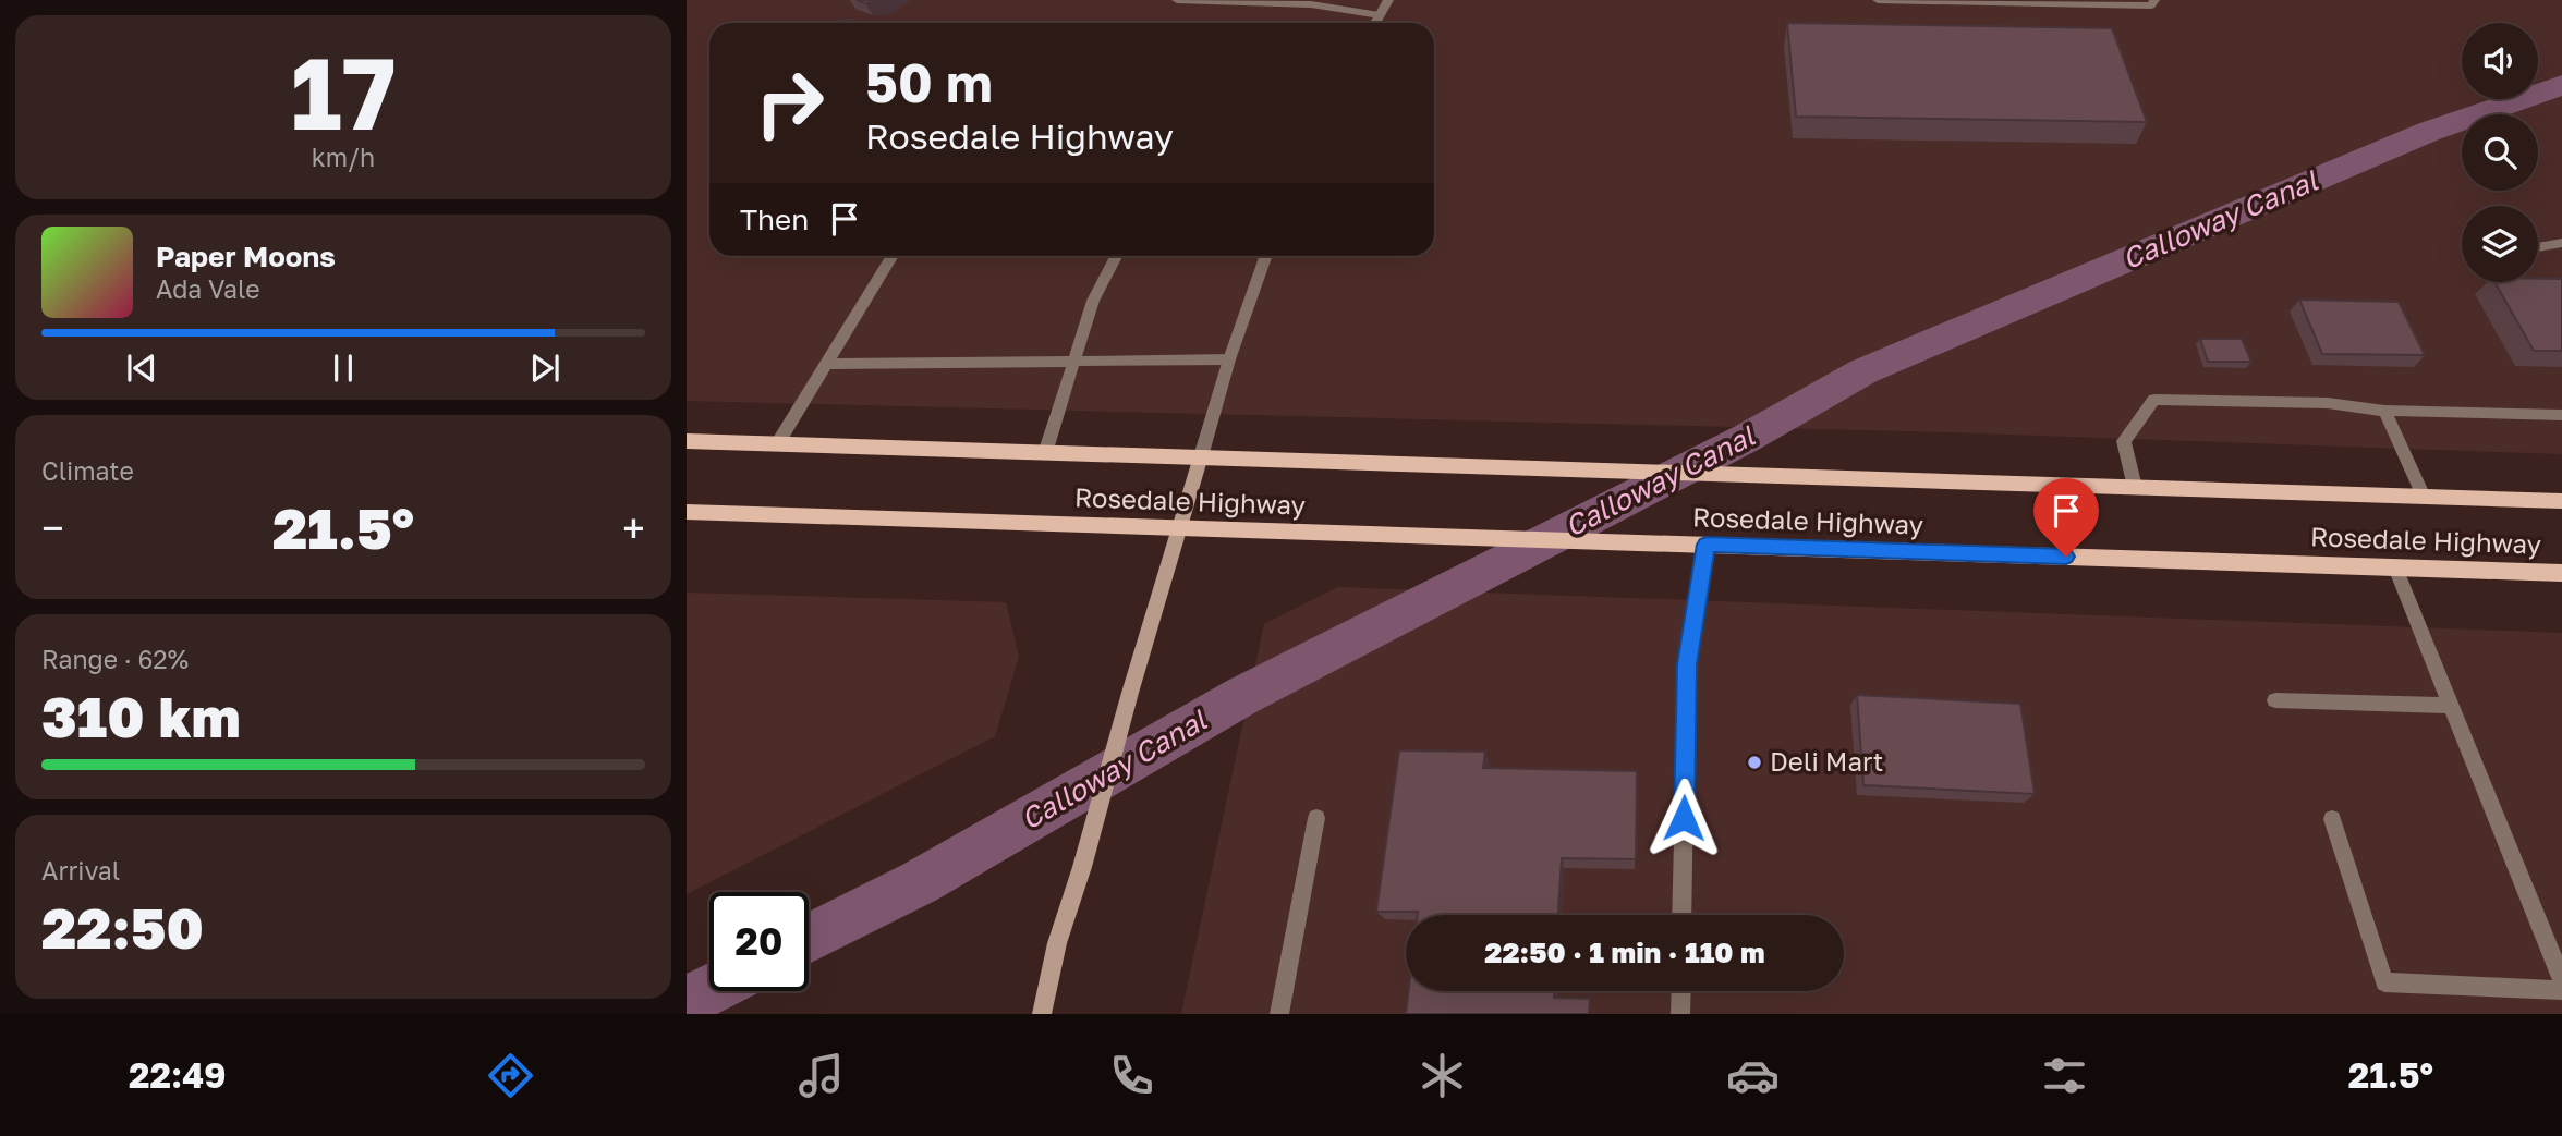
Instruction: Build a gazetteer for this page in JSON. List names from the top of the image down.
{
  "streets": {
    "main road": ["Rosedale Highway"]
  },
  "water": ["Calloway Canal"],
  "places": ["Deli Mart"],
  "page": {
    "tile": [
      ["17", "km/h"],
      "Climate",
      ["Range · 62%", "310 km"],
      ["Arrival", "22:50"]
    ],
    "turn": ["50 m", "Rosedale Highway"],
    "then": "Then",
    "song": ["Paper Moons", "Ada Vale"],
    "heat": ["−", "21.5°", "+"],
    "limit": "20",
    "trip": "22:50 · 1 min · 110 m",
    "tabs": ["22:49", "21.5°"]
  }
}
